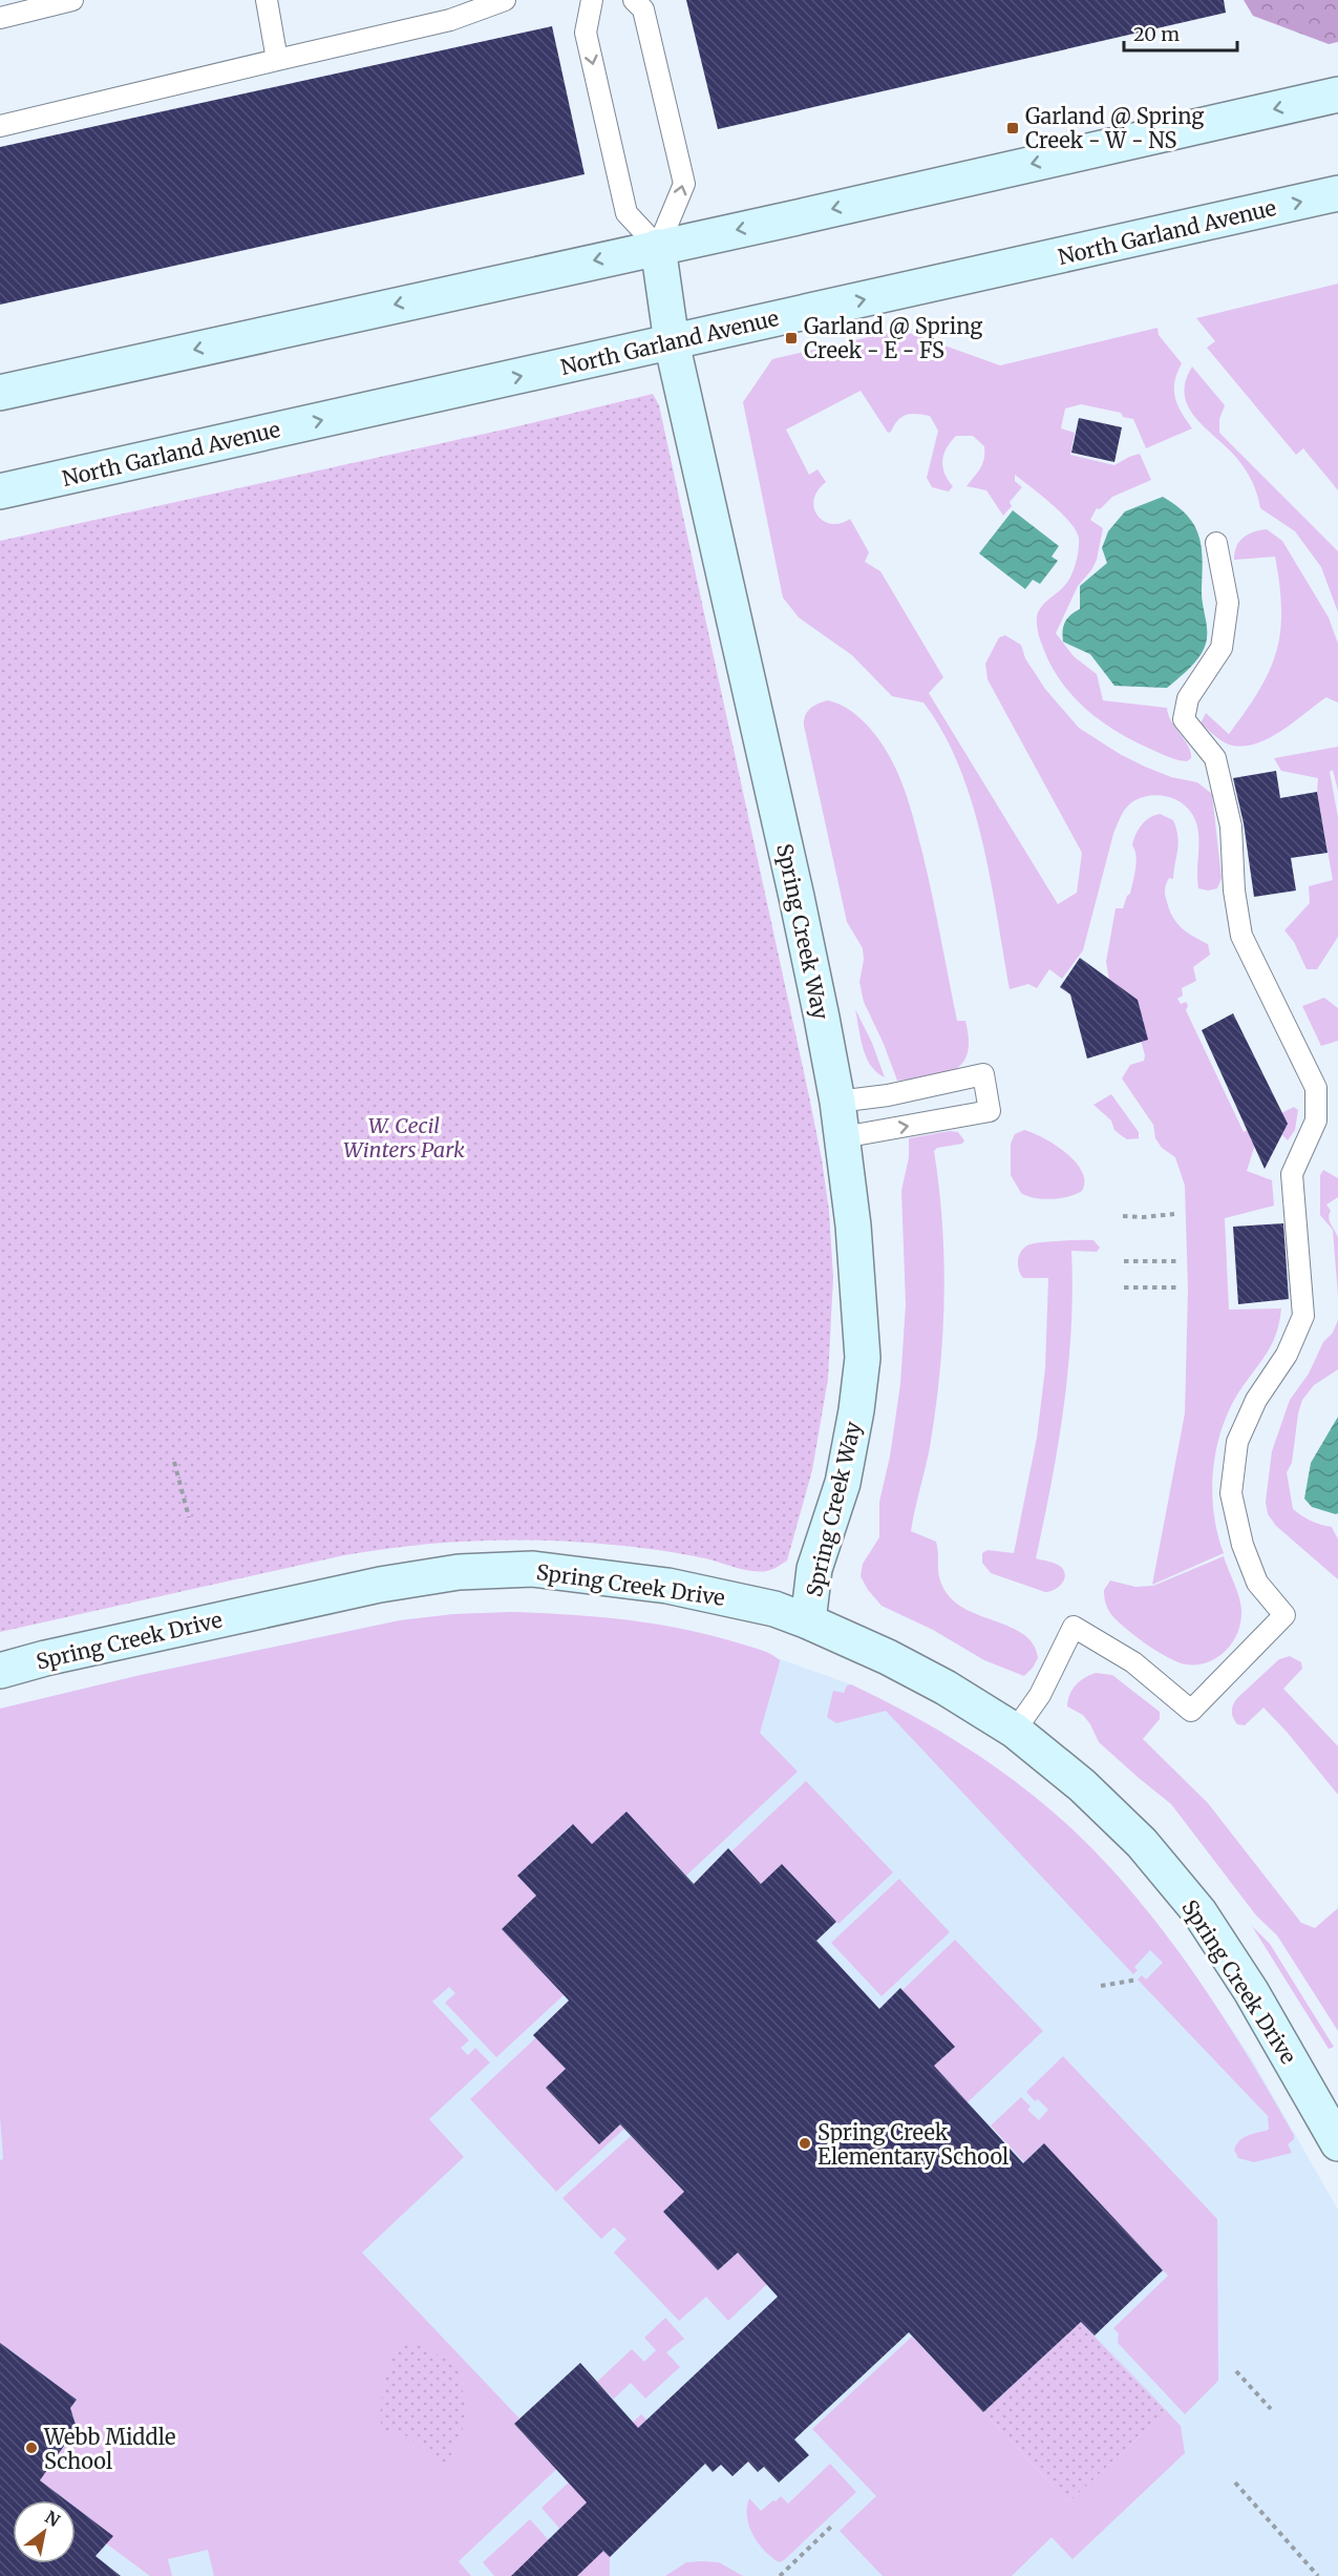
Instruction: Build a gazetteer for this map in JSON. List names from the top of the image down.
{
  "streets": {
    "street": ["North Garland Avenue", "Spring Creek Way", "Spring Creek Drive"]
  },
  "crossings": [
    ["North Garland Avenue", "Spring Creek Way"],
    ["Spring Creek Way", "Spring Creek Drive"]
  ],
  "parks": ["W. Cecil Winters Park"],
  "places": {
    "transit": ["Garland @ Spring Creek - W - NS", "Garland @ Spring Creek - E - FS"],
    "other": ["Spring Creek Elementary School", "Webb Middle School"]
  },
  "scale_bar": "20 m",
  "north": "top right"
}
